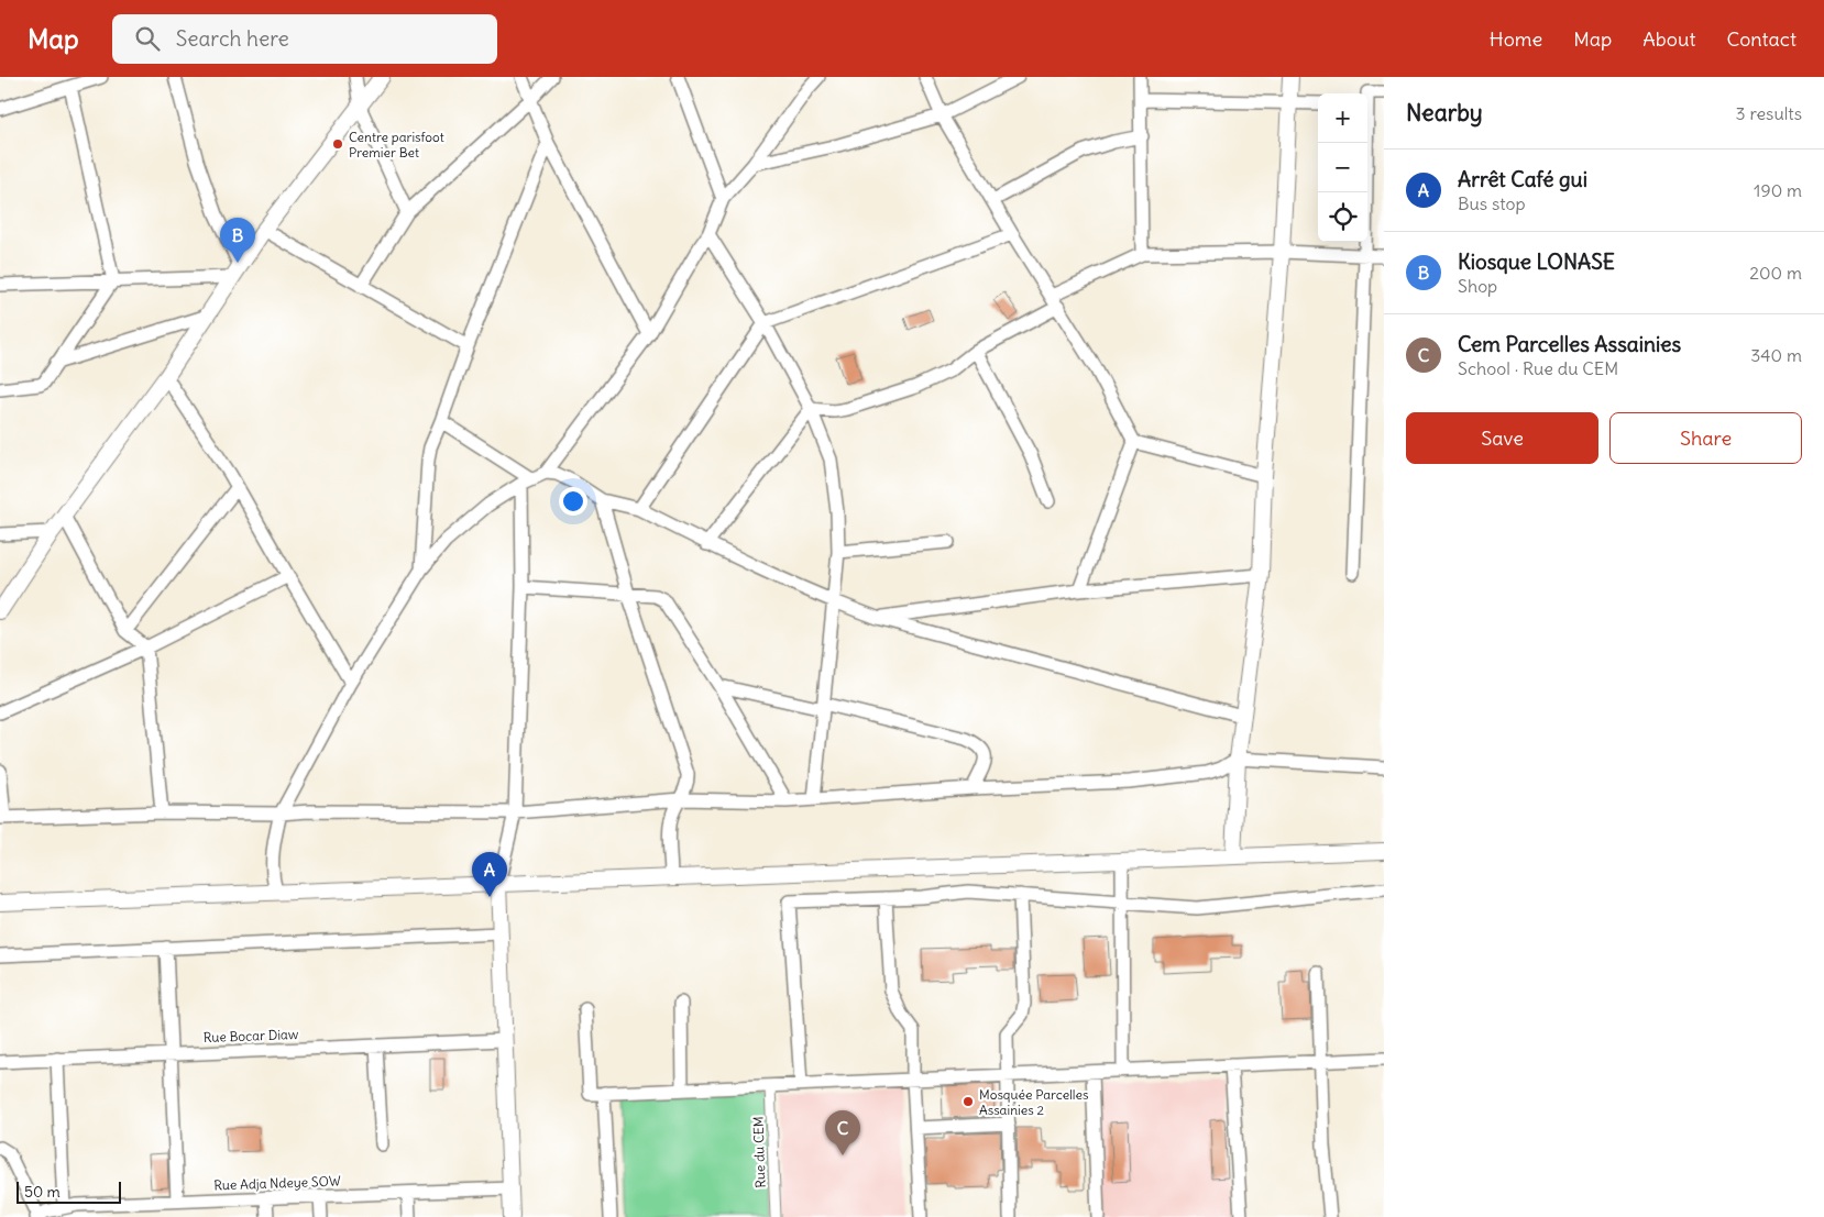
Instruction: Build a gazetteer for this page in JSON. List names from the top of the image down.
{
  "streets": {
    "street": ["Rue Bocar Diaw", "Rue du CEM", "Rue Adja Ndeye SOW"]
  },
  "places": ["Centre parisfoot Premier Bet", "Mosquée Parcelles Assainies 2"],
  "scale_bar": "50 m",
  "page": {
    "header": "Map",
    "search": "Search here",
    "nav": [
      "Home",
      "Map",
      "About",
      "Contact"
    ],
    "heading": ["Nearby", "3 results"],
    "map_buttons": ["+", "−"],
    "list": [
      {
        "mark": "A",
        "name": "Arrêt Café gui",
        "note": "Bus stop",
        "value": "190 m"
      },
      {
        "mark": "B",
        "name": "Kiosque LONASE",
        "note": "Shop",
        "value": "200 m"
      },
      {
        "mark": "C",
        "name": "Cem Parcelles Assainies",
        "note": "School · Rue du CEM",
        "value": "340 m"
      }
    ],
    "pins": ["B", "A", "C"],
    "buttons": ["Save", "Share"],
    "scale": "50 m"
  }
}
